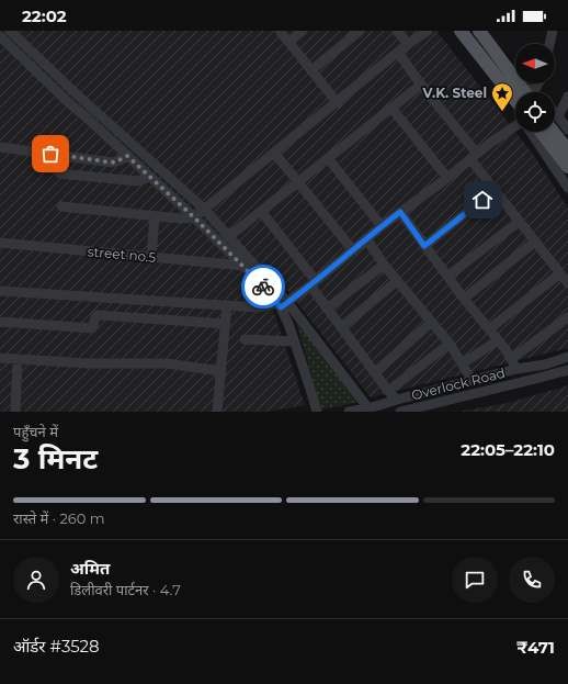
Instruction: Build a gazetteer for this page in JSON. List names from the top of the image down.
{
  "streets": {
    "street": ["street no.5", "Overlock Road"]
  },
  "places": {
    "place": ["V.K. Steel"]
  },
  "north": "left",
  "page": {
    "status": "22:02",
    "heading": ["3 मिनट", "पहुँचने में", "22:05–22:10"],
    "panel": [
      "अमित",
      "डिलीवरी पार्टनर · 4.7",
      "ऑर्डर #3528",
      "₹471"
    ],
    "bar": "रास्ते में · 260 m"
  }
}
